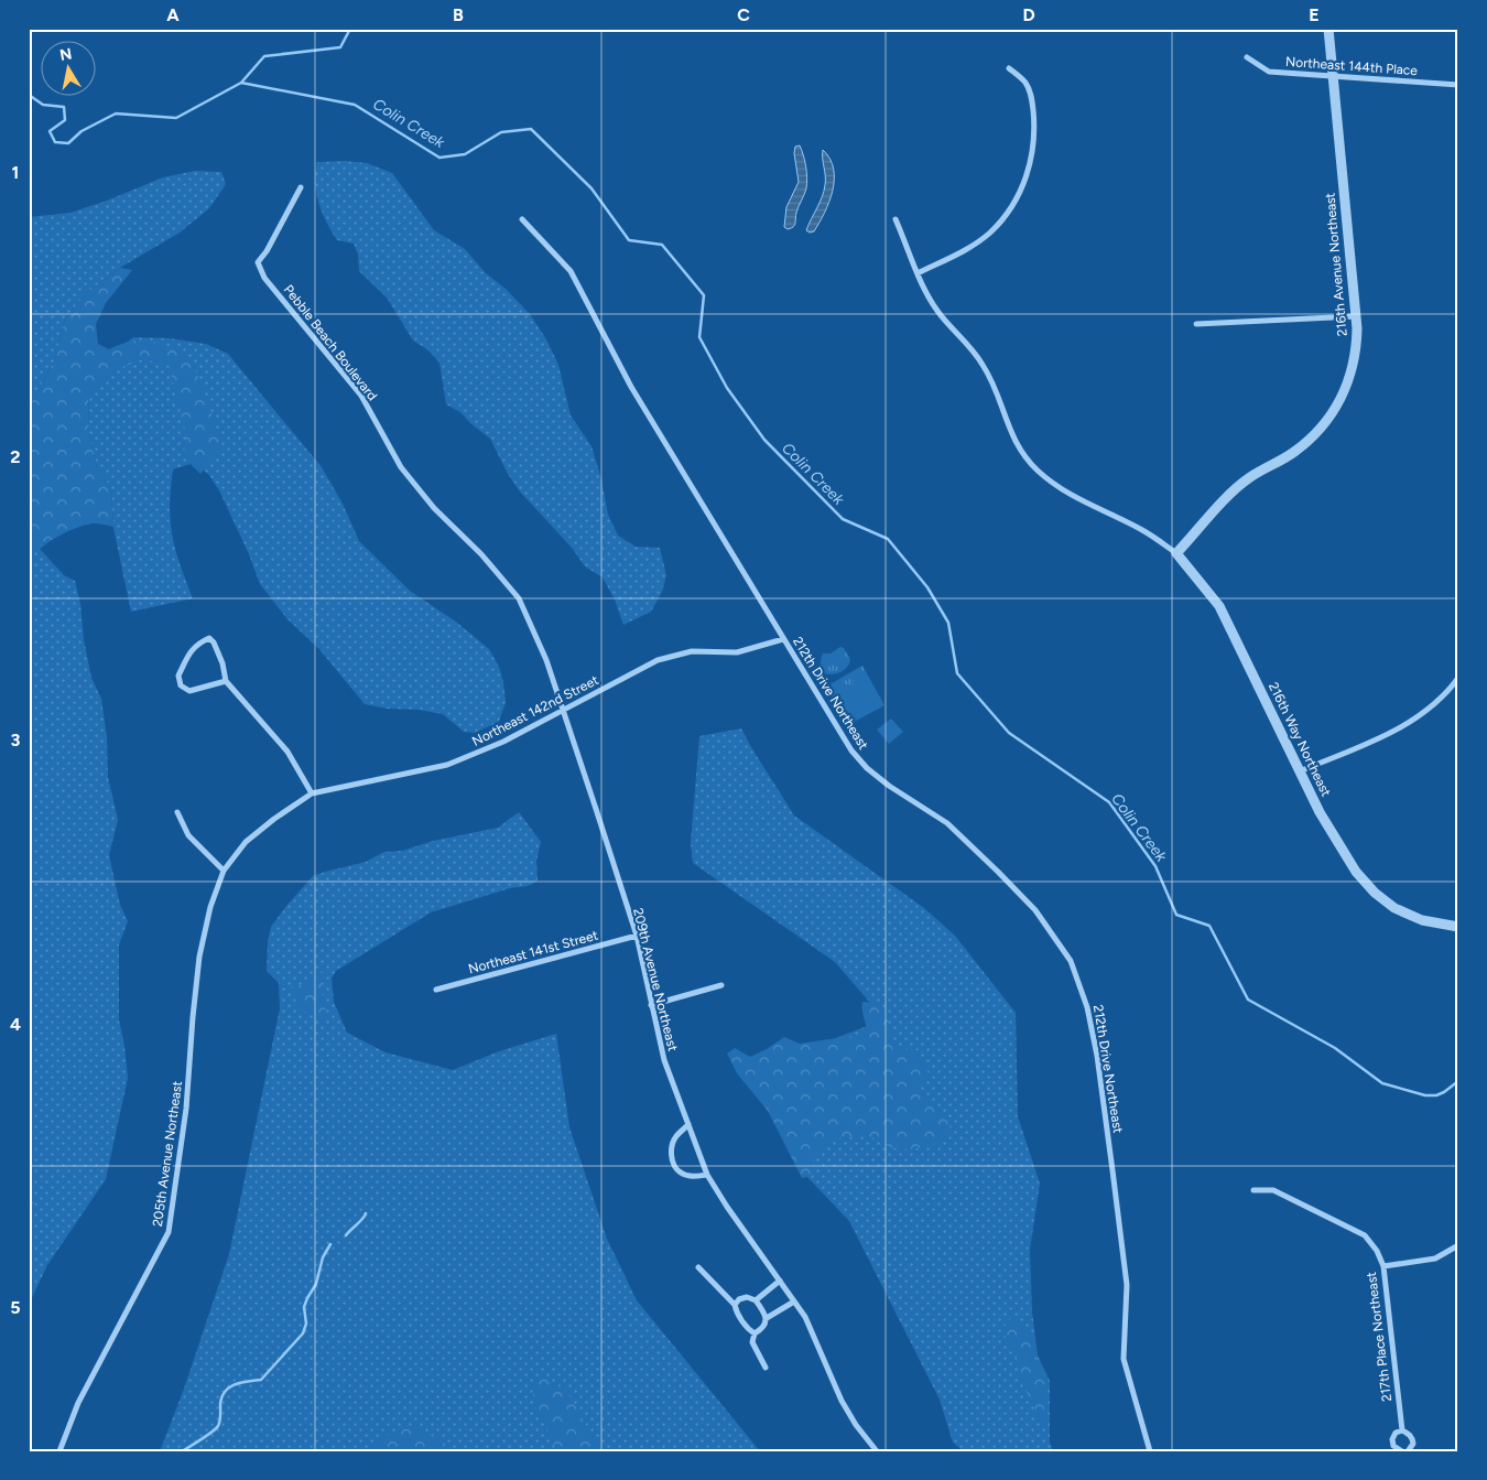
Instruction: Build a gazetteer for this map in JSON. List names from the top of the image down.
{
  "streets": {
    "street": [
      "Northeast 144th Place",
      "216th Avenue Northeast",
      "Pebble Beach Boulevard",
      "212th Drive Northeast",
      "Northeast 142nd Street",
      "216th Way Northeast",
      "Northeast 141st Street",
      "209th Avenue Northeast",
      "205th Avenue Northeast",
      "217th Place Northeast"
    ]
  },
  "crossings": [
    ["Northeast 144th Place", "216th Avenue Northeast"],
    ["216th Avenue Northeast", "216th Way Northeast"],
    ["Pebble Beach Boulevard", "209th Avenue Northeast"],
    ["212th Drive Northeast", "Northeast 142nd Street"],
    ["Northeast 142nd Street", "209th Avenue Northeast"],
    ["Northeast 142nd Street", "205th Avenue Northeast"],
    ["Northeast 141st Street", "209th Avenue Northeast"]
  ],
  "water": ["Colin Creek"],
  "north": "top",
  "grid": {
    "columns": [
      "A",
      "B",
      "C",
      "D",
      "E"
    ],
    "rows": [
      "1",
      "2",
      "3",
      "4",
      "5"
    ]
  }
}
